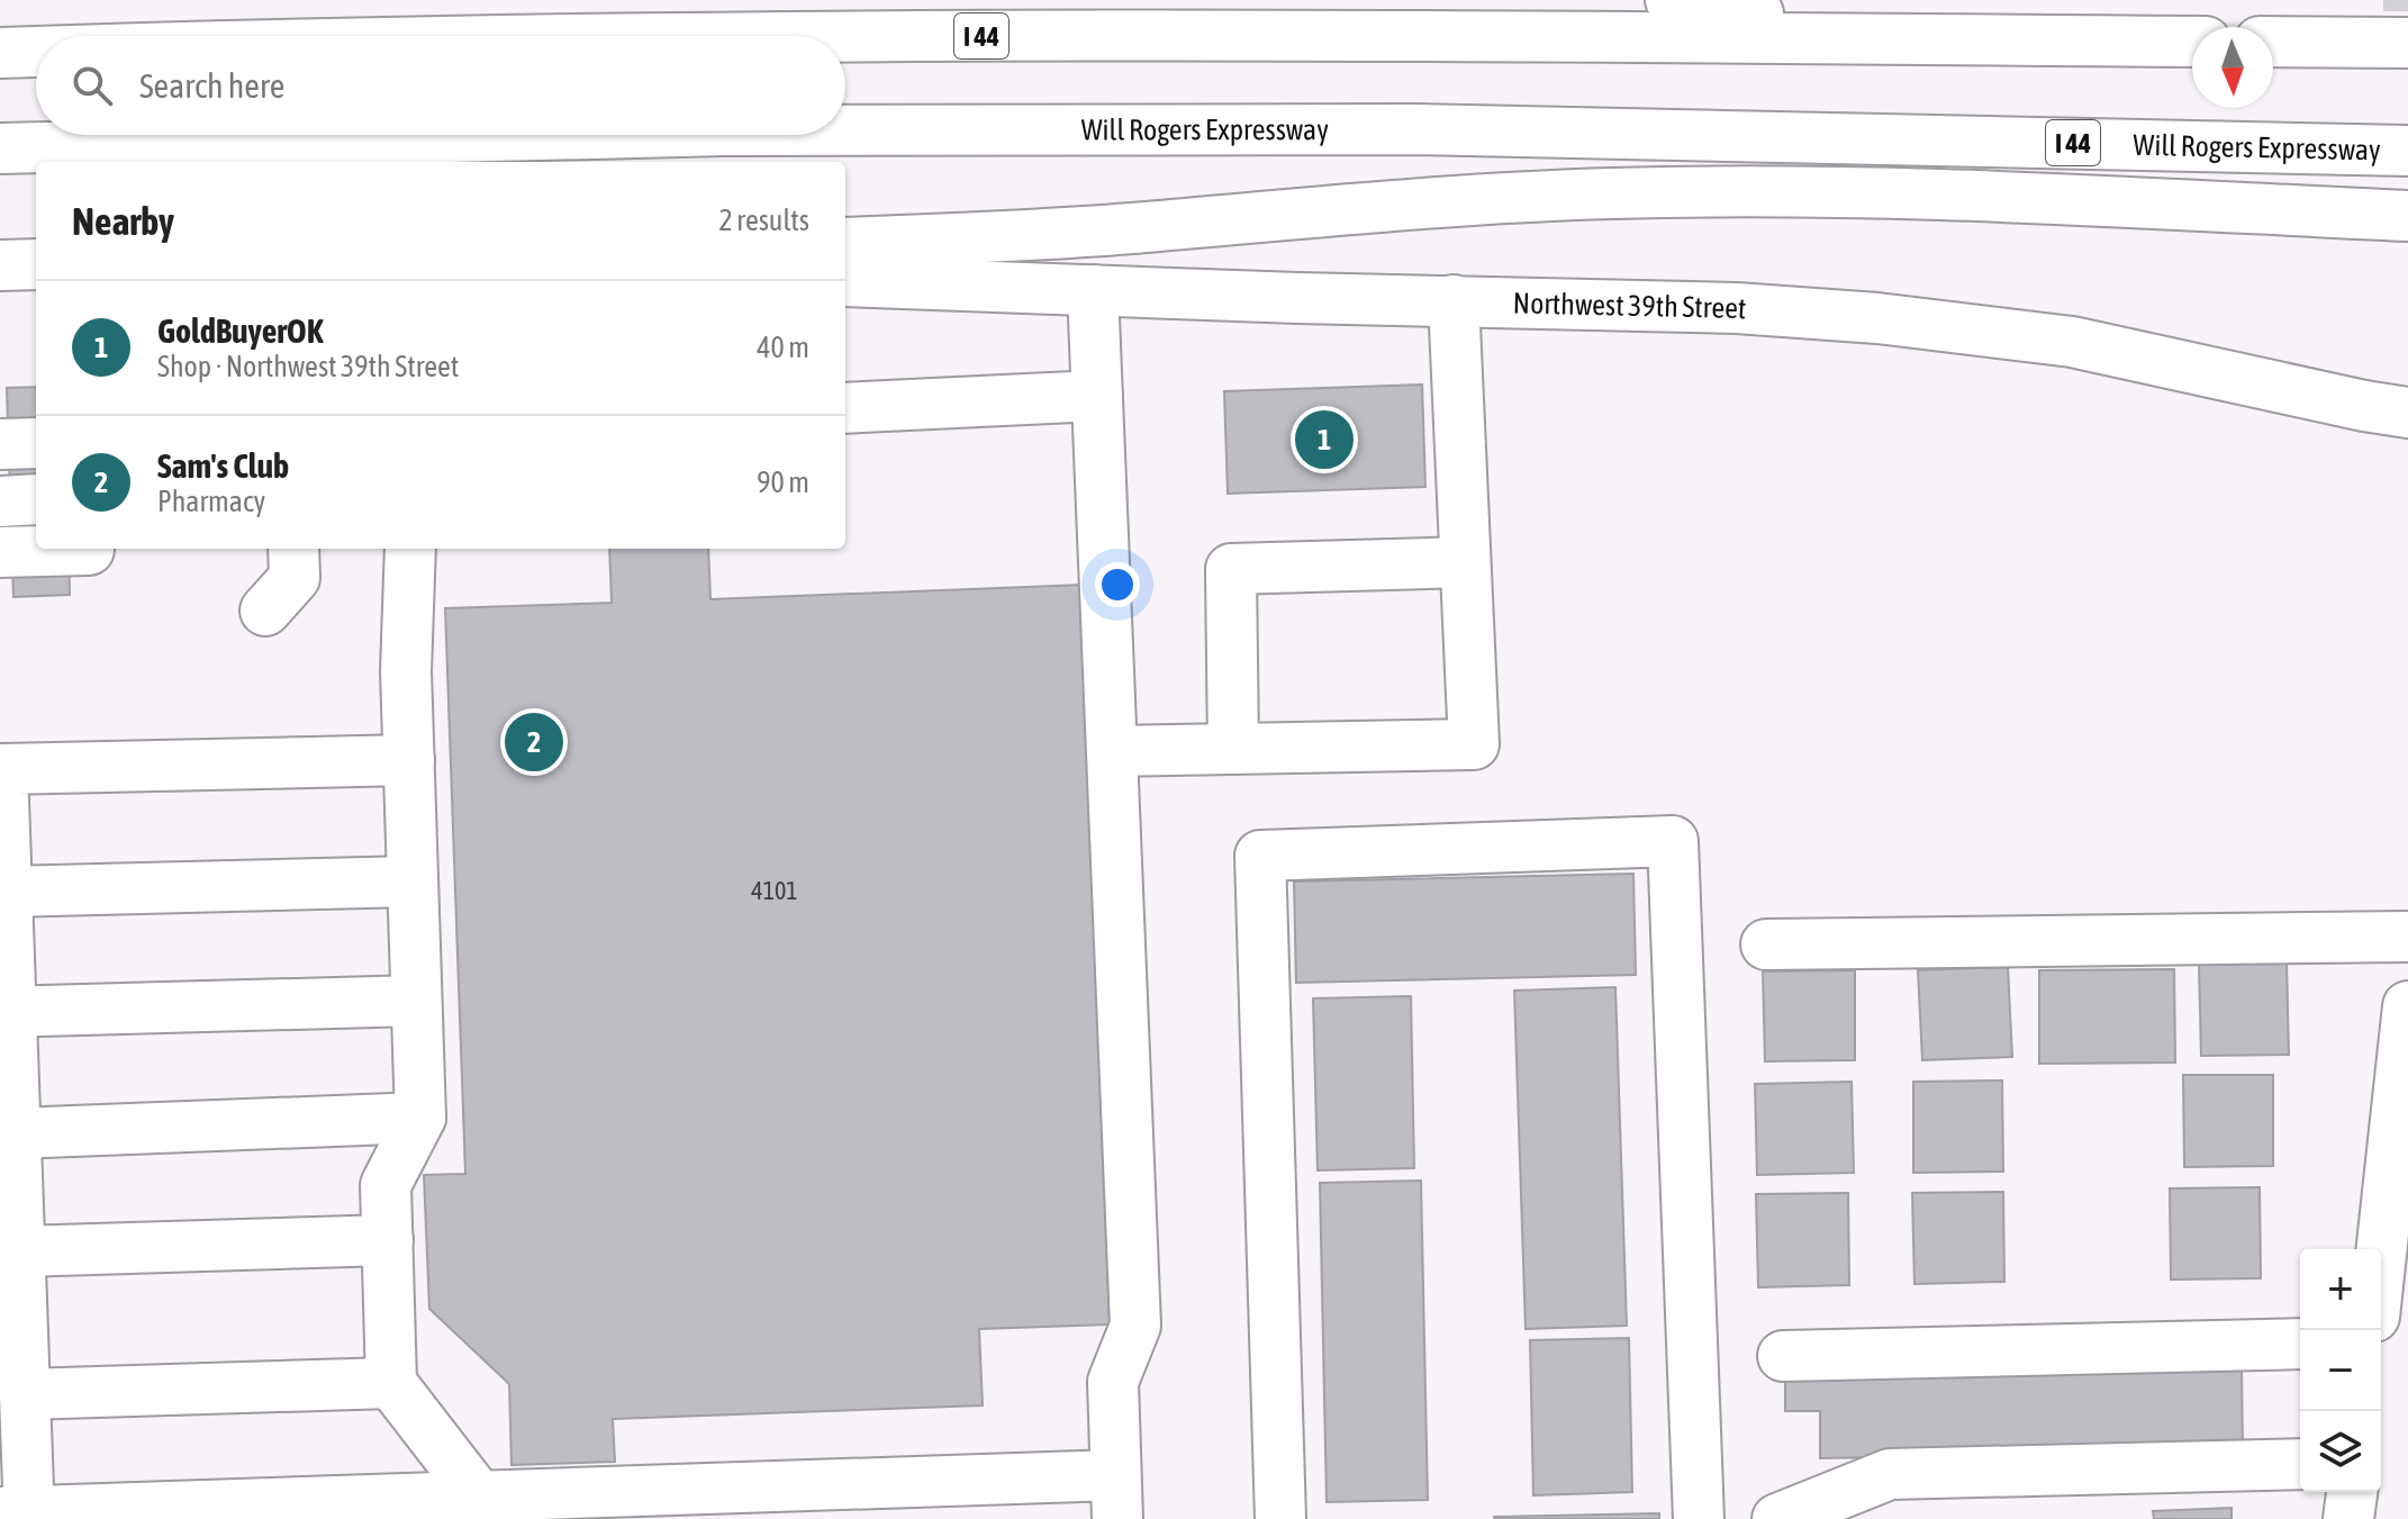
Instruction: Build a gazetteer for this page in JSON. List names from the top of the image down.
{
  "streets": {
    "main road": ["I 44", "Will Rogers Expressway", "Northwest 39th Street"]
  },
  "house_numbers": ["4101"],
  "north": "bottom",
  "page": {
    "search": "Search here",
    "heading": ["Nearby", "2 results"],
    "list": [
      {
        "mark": "1",
        "name": "GoldBuyerOK",
        "note": "Shop · Northwest 39th Street",
        "value": "40 m"
      },
      {
        "mark": "2",
        "name": "Sam's Club",
        "note": "Pharmacy",
        "value": "90 m"
      }
    ],
    "pins": ["1", "2"],
    "map_buttons": ["+", "−"]
  }
}
